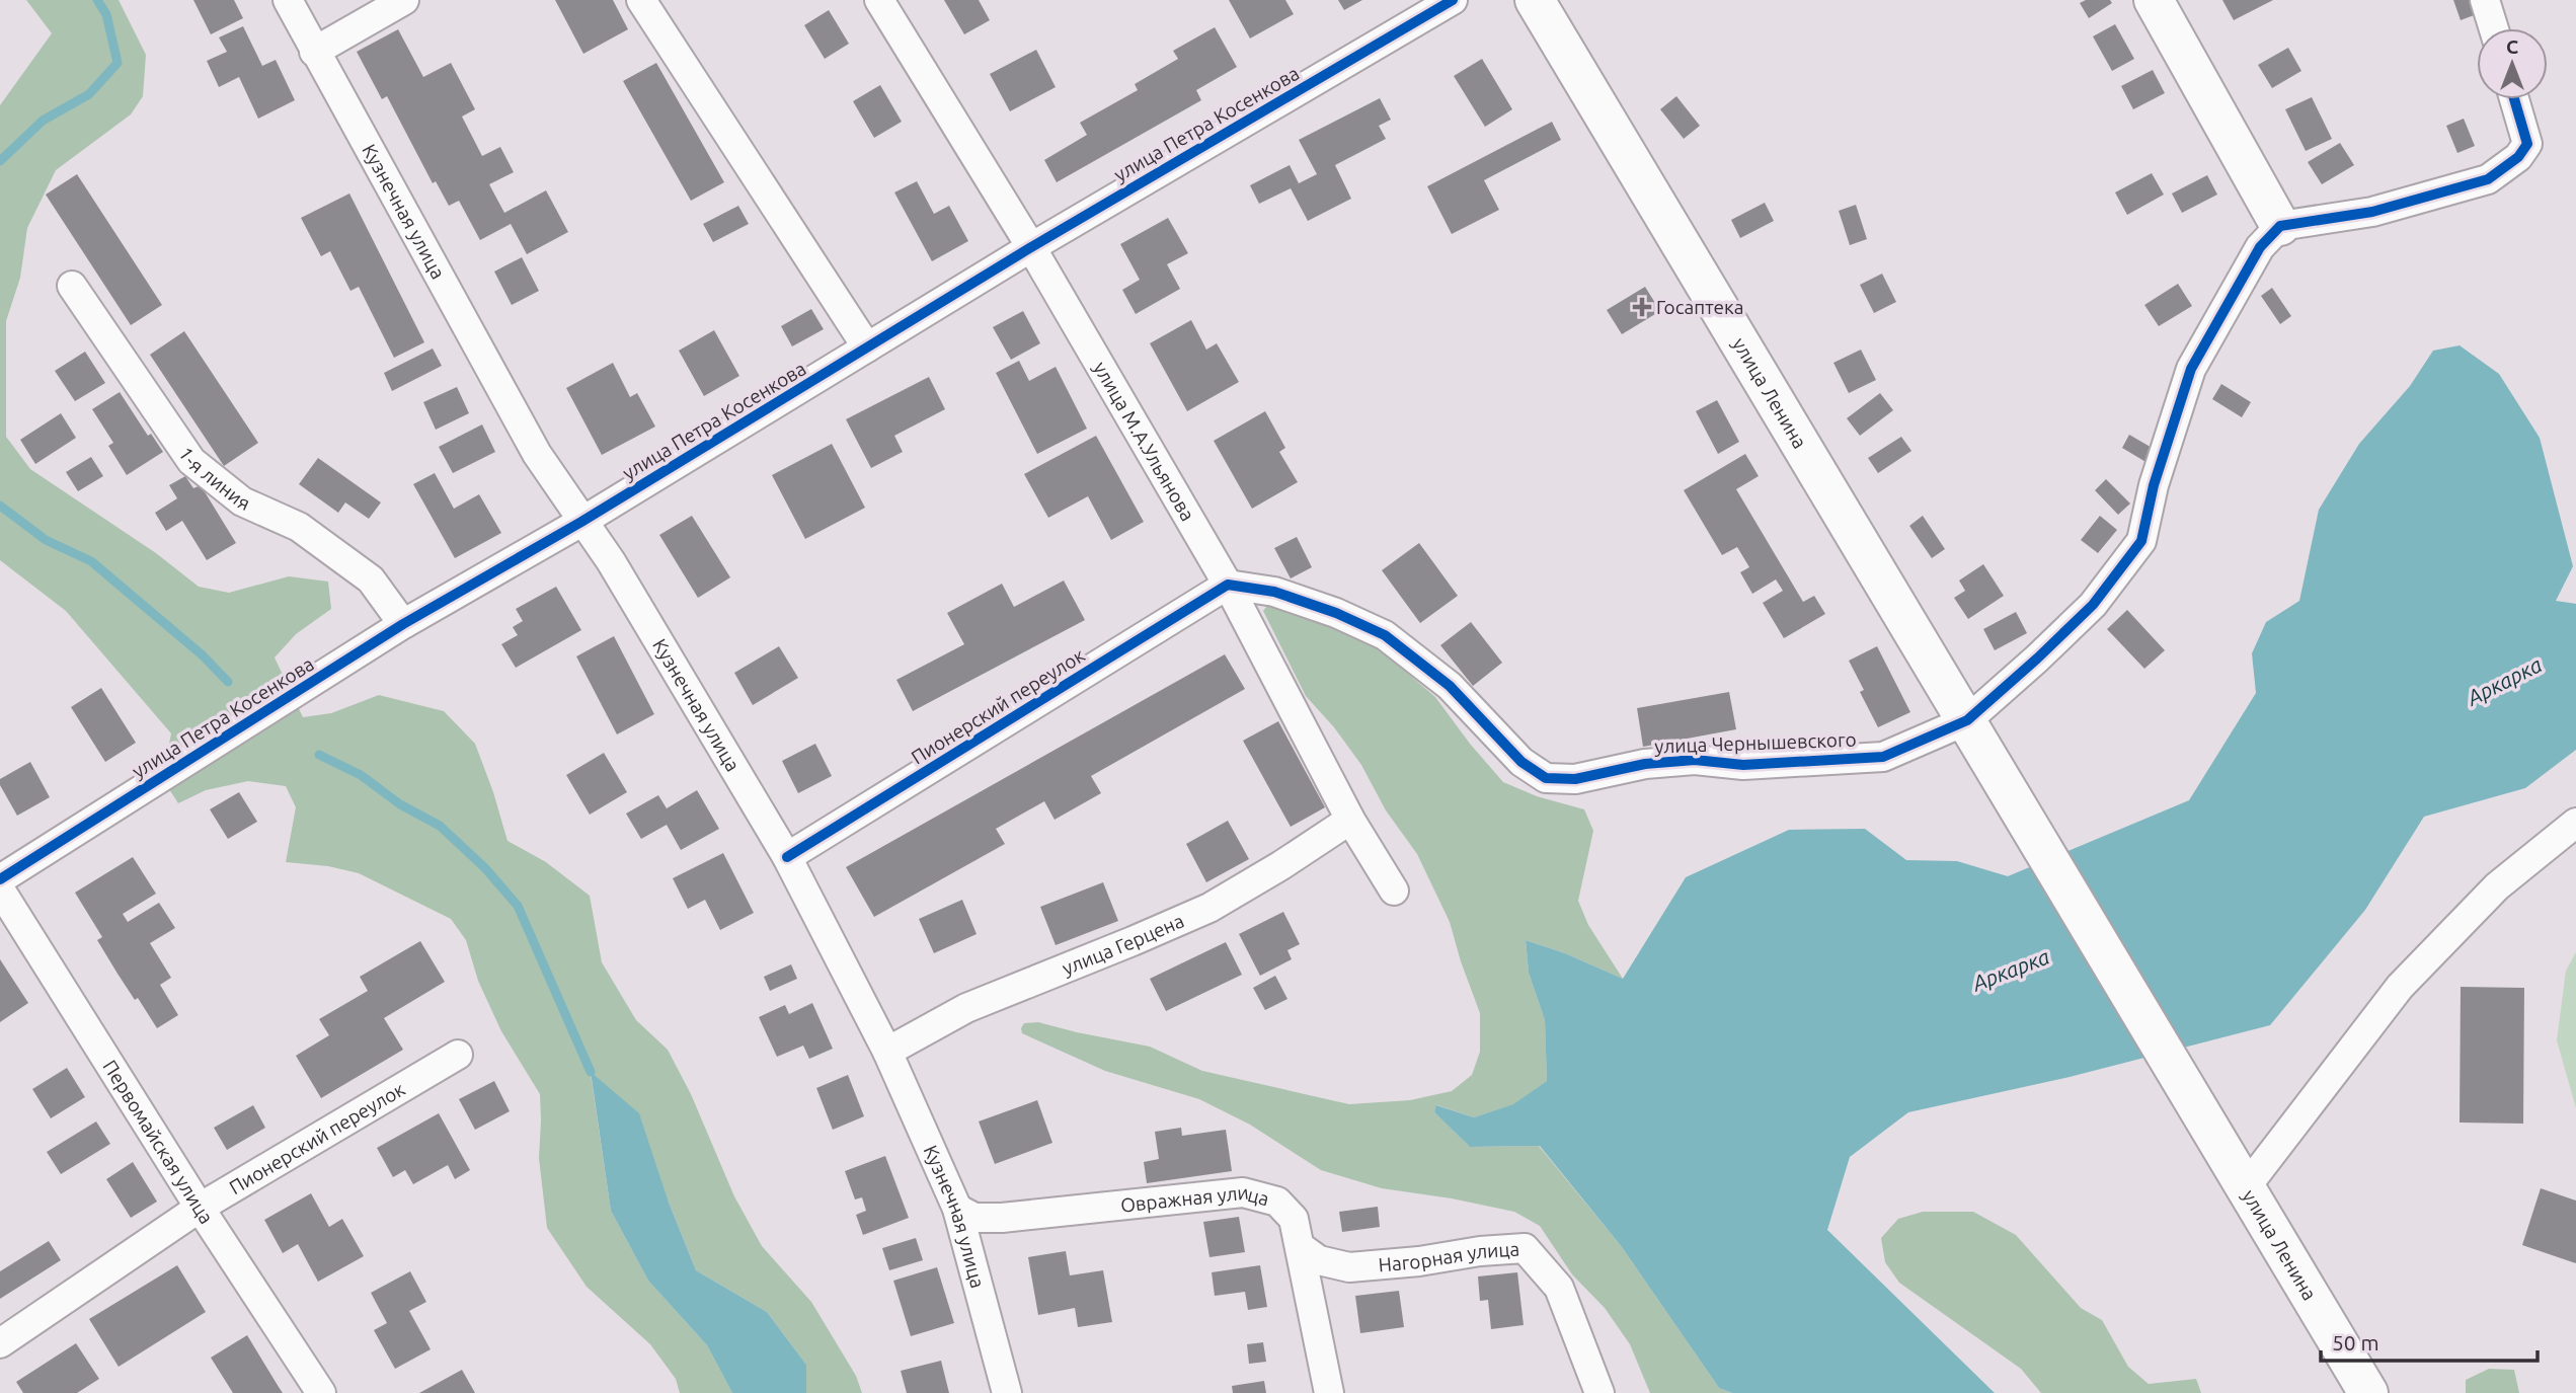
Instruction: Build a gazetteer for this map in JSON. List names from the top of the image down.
{
  "streets": {
    "main road": ["улица Ленина"],
    "street": [
      "улица Петра Косенкова",
      "Кузнечная улица",
      "улица М.А.Ульянова",
      "1-я линия",
      "Пионерский переулок",
      "улица Чернышевского",
      "улица Герцена",
      "Первомайская улица",
      "Овражная улица",
      "Нагорная улица"
    ]
  },
  "crossings": [
    ["улица Петра Косенкова", "Кузнечная улица"],
    ["улица Петра Косенкова", "улица М.А.Ульянова"],
    ["улица Петра Косенкова", "1-я линия"],
    ["Кузнечная улица", "Пионерский переулок"],
    ["Кузнечная улица", "улица Герцена"],
    ["Кузнечная улица", "Овражная улица"],
    ["улица Ленина", "улица Чернышевского"],
    ["улица М.А.Ульянова", "Пионерский переулок"],
    ["улица М.А.Ульянова", "улица Чернышевского"],
    ["улица М.А.Ульянова", "улица Герцена"],
    ["Пионерский переулок", "улица Чернышевского"],
    ["Пионерский переулок", "Первомайская улица"],
    ["Овражная улица", "Нагорная улица"]
  ],
  "water": ["Аркарка"],
  "places": {
    "health": ["Госаптека"]
  },
  "scale_bar": "50 m",
  "north": "top"
}
